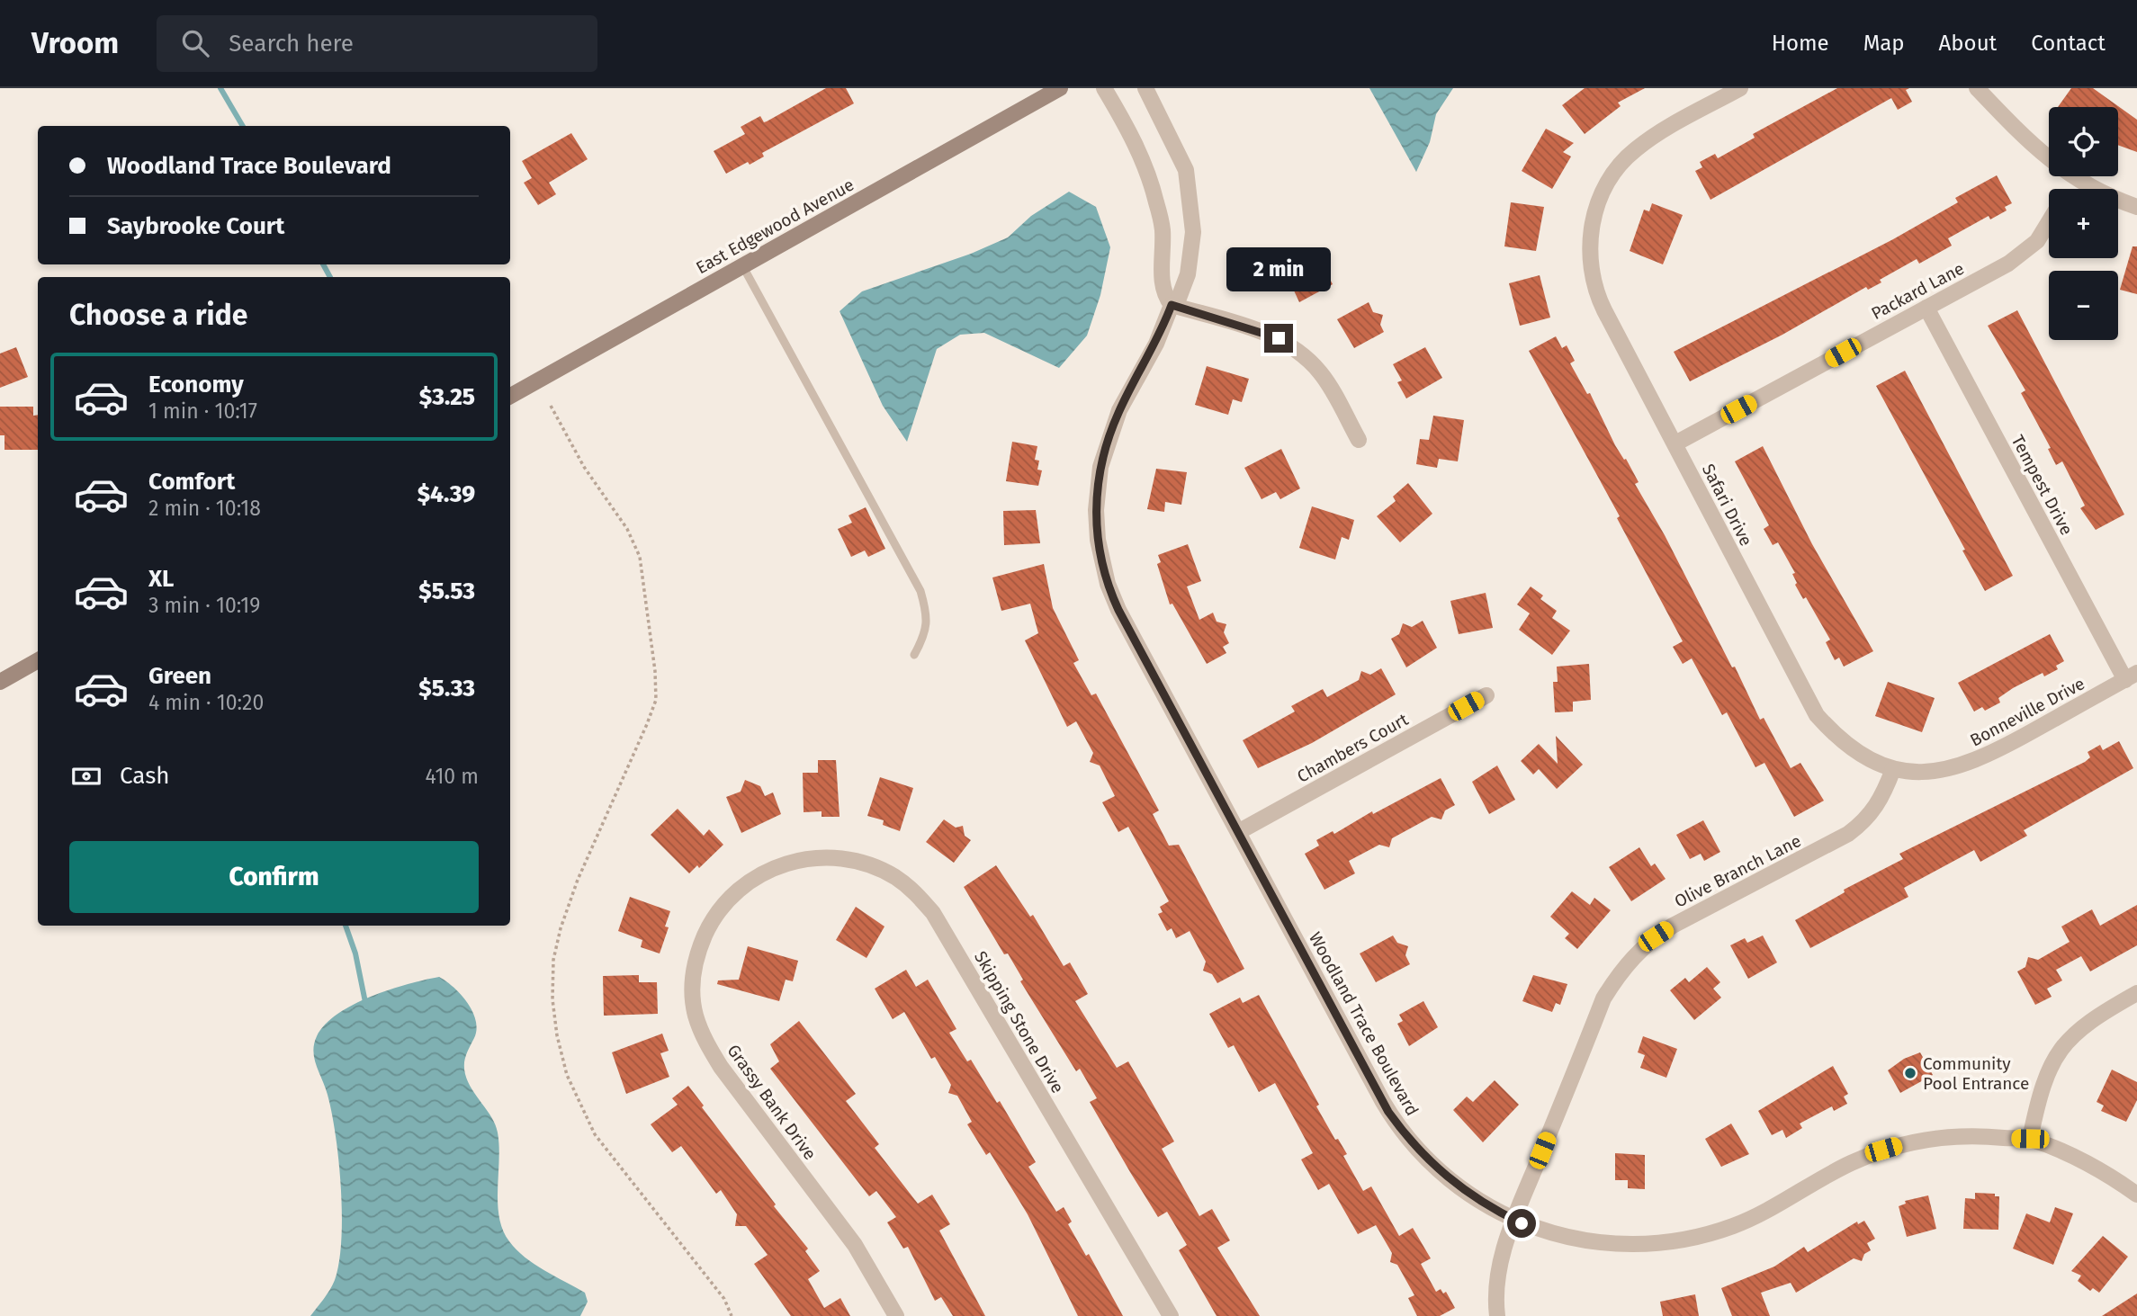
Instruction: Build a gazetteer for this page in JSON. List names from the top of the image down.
{
  "streets": {
    "main road": ["East Edgewood Avenue"],
    "street": [
      "Packard Lane",
      "Tempest Drive",
      "Safari Drive",
      "Bonneville Drive",
      "Chambers Court",
      "Olive Branch Lane",
      "Skipping Stone Drive",
      "Woodland Trace Boulevard",
      "Grassy Bank Drive"
    ]
  },
  "crossings": [
    ["Packard Lane", "Tempest Drive"],
    ["Packard Lane", "Safari Drive"],
    ["Tempest Drive", "Bonneville Drive"],
    ["Safari Drive", "Bonneville Drive"],
    ["Safari Drive", "Olive Branch Lane"],
    ["Bonneville Drive", "Olive Branch Lane"],
    ["Chambers Court", "Woodland Trace Boulevard"],
    ["Olive Branch Lane", "Woodland Trace Boulevard"],
    ["Skipping Stone Drive", "Grassy Bank Drive"]
  ],
  "places": ["Community Pool Entrance"],
  "page": {
    "header": "Vroom",
    "search": "Search here",
    "nav": [
      "Home",
      "Map",
      "About",
      "Contact"
    ],
    "map_buttons": ["+", "−"],
    "banner": ["Woodland Trace Boulevard", "Saybrooke Court"],
    "bubble": "2 min",
    "heading": "Choose a ride",
    "list": [
      {
        "name": "Economy",
        "note": "1 min · 10:17",
        "value": "$3.25"
      },
      {
        "name": "Comfort",
        "note": "2 min · 10:18",
        "value": "$4.39"
      },
      {
        "name": "XL",
        "note": "3 min · 10:19",
        "value": "$5.53"
      },
      {
        "name": "Green",
        "note": "4 min · 10:20",
        "value": "$5.33"
      }
    ],
    "pay": ["Cash", "410 m"],
    "buttons": "Confirm"
  }
}
